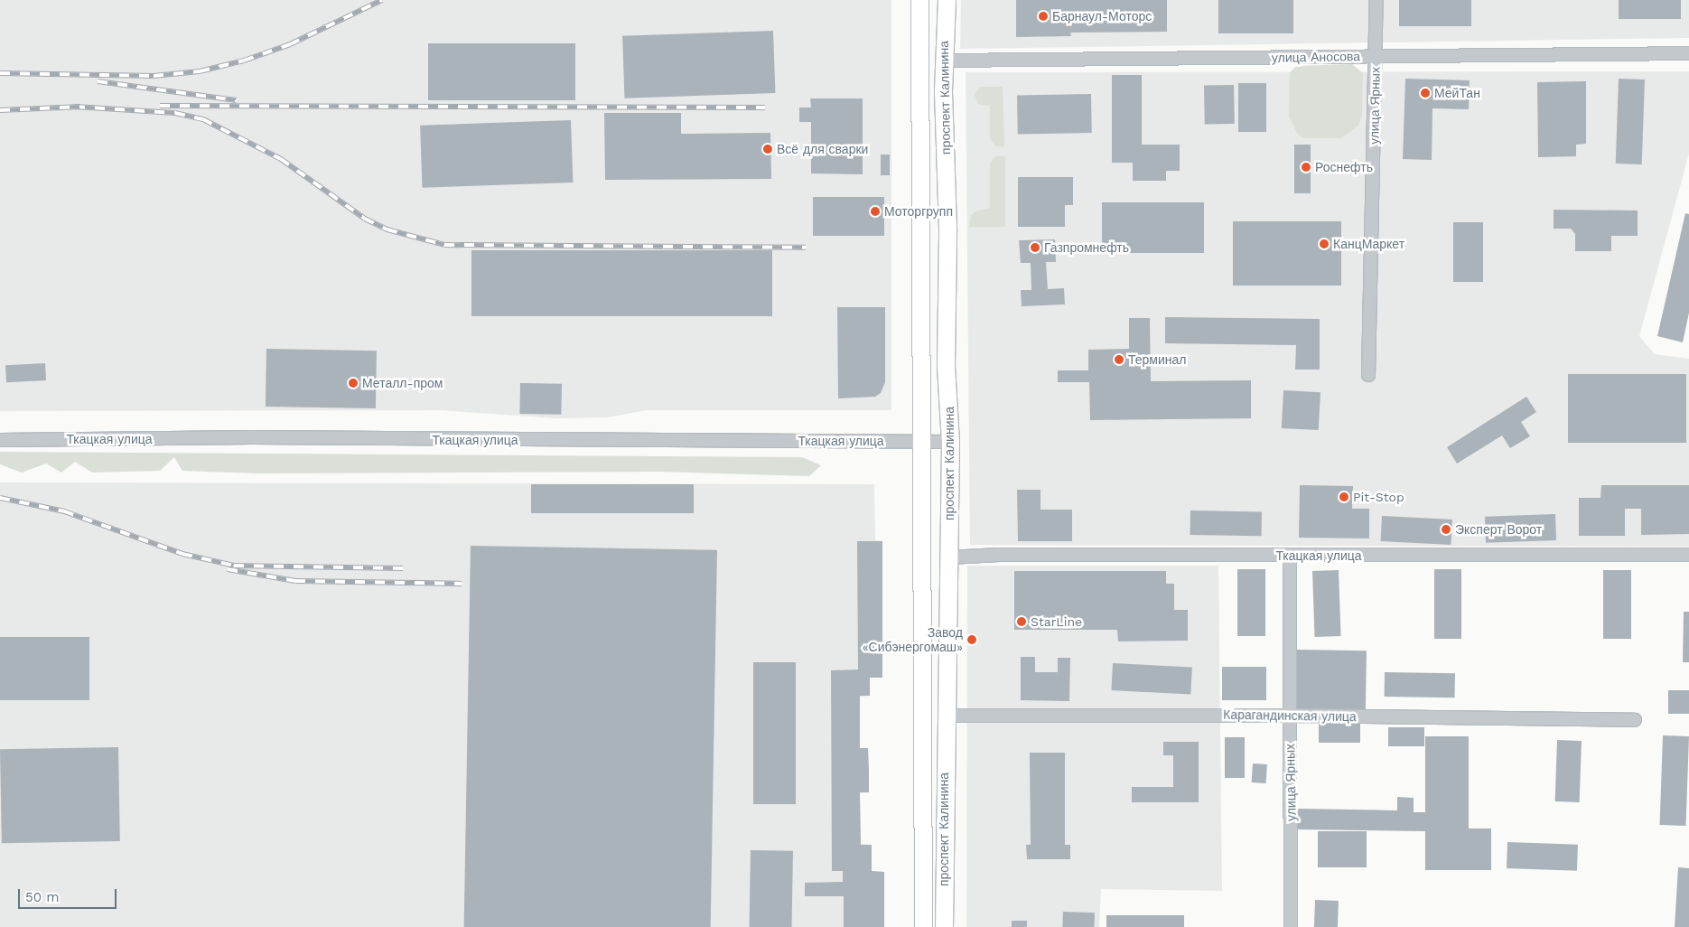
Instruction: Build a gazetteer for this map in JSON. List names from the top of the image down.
{
  "streets": {
    "main road": ["проспект Калинина"],
    "street": [
      "улица Аносова",
      "улица Ярных",
      "Ткацкая улица",
      "Карагандинская улица"
    ]
  },
  "crossings": [
    ["улица Аносова", "проспект Калинина"],
    ["улица Аносова", "улица Ярных"],
    ["проспект Калинина", "Ткацкая улица"],
    ["проспект Калинина", "Карагандинская улица"],
    ["улица Ярных", "Ткацкая улица"],
    ["улица Ярных", "Карагандинская улица"]
  ],
  "places": [
    "Барнаул-Моторс",
    "МейТан",
    "Всё для сварки",
    "Роснефть",
    "Моторгрупп",
    "КанцМаркет",
    "Газпромнефть",
    "Терминал",
    "Металл-пром",
    "Pit-Stop",
    "Эксперт Ворот",
    "StarLine",
    "Завод «Сибэнергомаш»"
  ],
  "scale_bar": "50 m"
}
